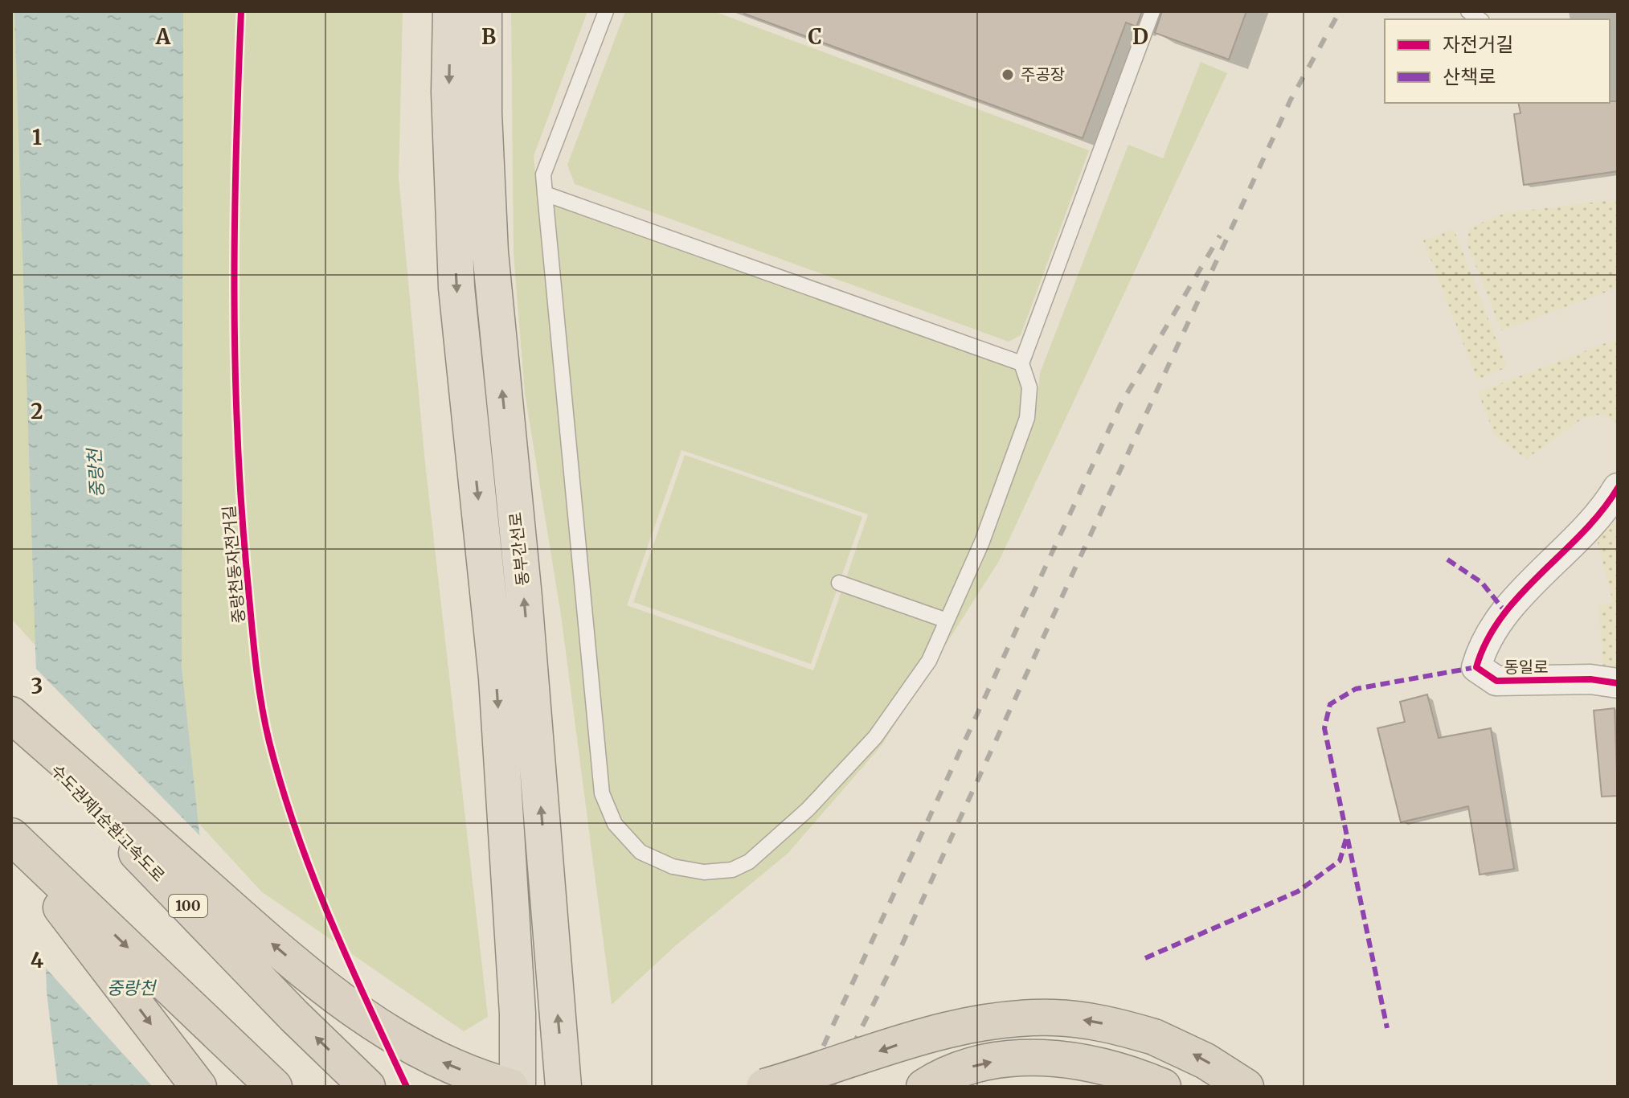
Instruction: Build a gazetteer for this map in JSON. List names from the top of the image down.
{
  "streets": {
    "highway": ["동부간선로", "수도권제1순환고속도로", "100"],
    "street": ["동일로"],
    "cycle path": ["중랑천동자전거길"]
  },
  "water": ["중랑천"],
  "places": ["주공장"],
  "legend": ["자전거길", "산책로"],
  "grid": {
    "columns": [
      "A",
      "B",
      "C",
      "D"
    ],
    "rows": [
      "1",
      "2",
      "3",
      "4"
    ]
  }
}
